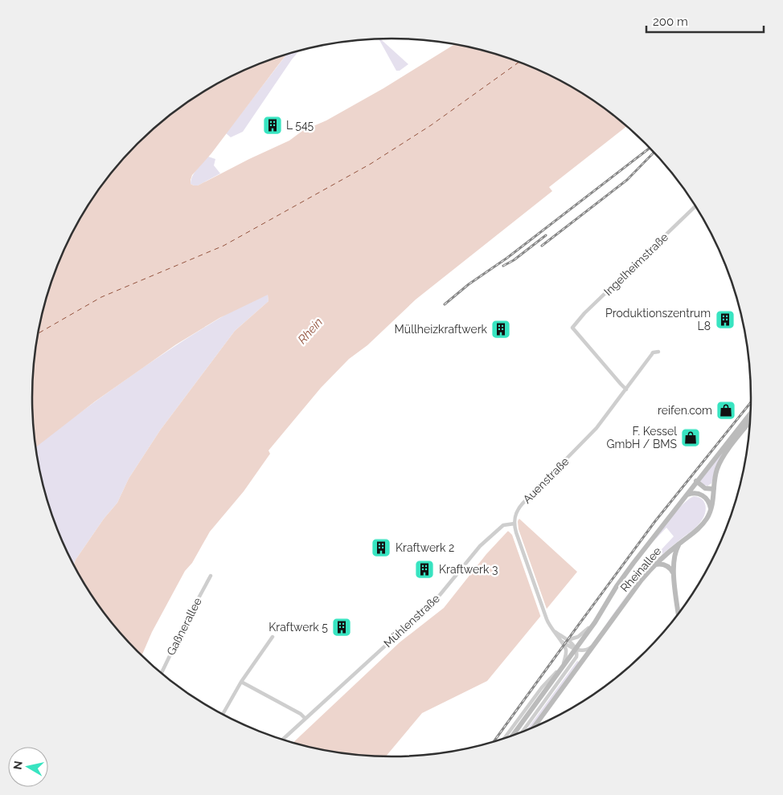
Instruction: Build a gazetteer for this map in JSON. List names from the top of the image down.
{
  "streets": {
    "main road": ["Rheinallee"],
    "street": [
      "Ingelheimstraße",
      "Auenstraße",
      "Mühlenstraße",
      "Gaßnerallee"
    ]
  },
  "crossings": [
    ["Ingelheimstraße", "Auenstraße"],
    ["Auenstraße", "Mühlenstraße"]
  ],
  "water": ["Rhein"],
  "places": {
    "building": [
      "L 545",
      "Produktionszentrum L8",
      "Müllheizkraftwerk",
      "Kraftwerk 2",
      "Kraftwerk 3",
      "Kraftwerk 5"
    ],
    "shop": ["reifen.com", "F. Kessel GmbH / BMS"]
  },
  "scale_bar": "200 m",
  "north": "left"
}
